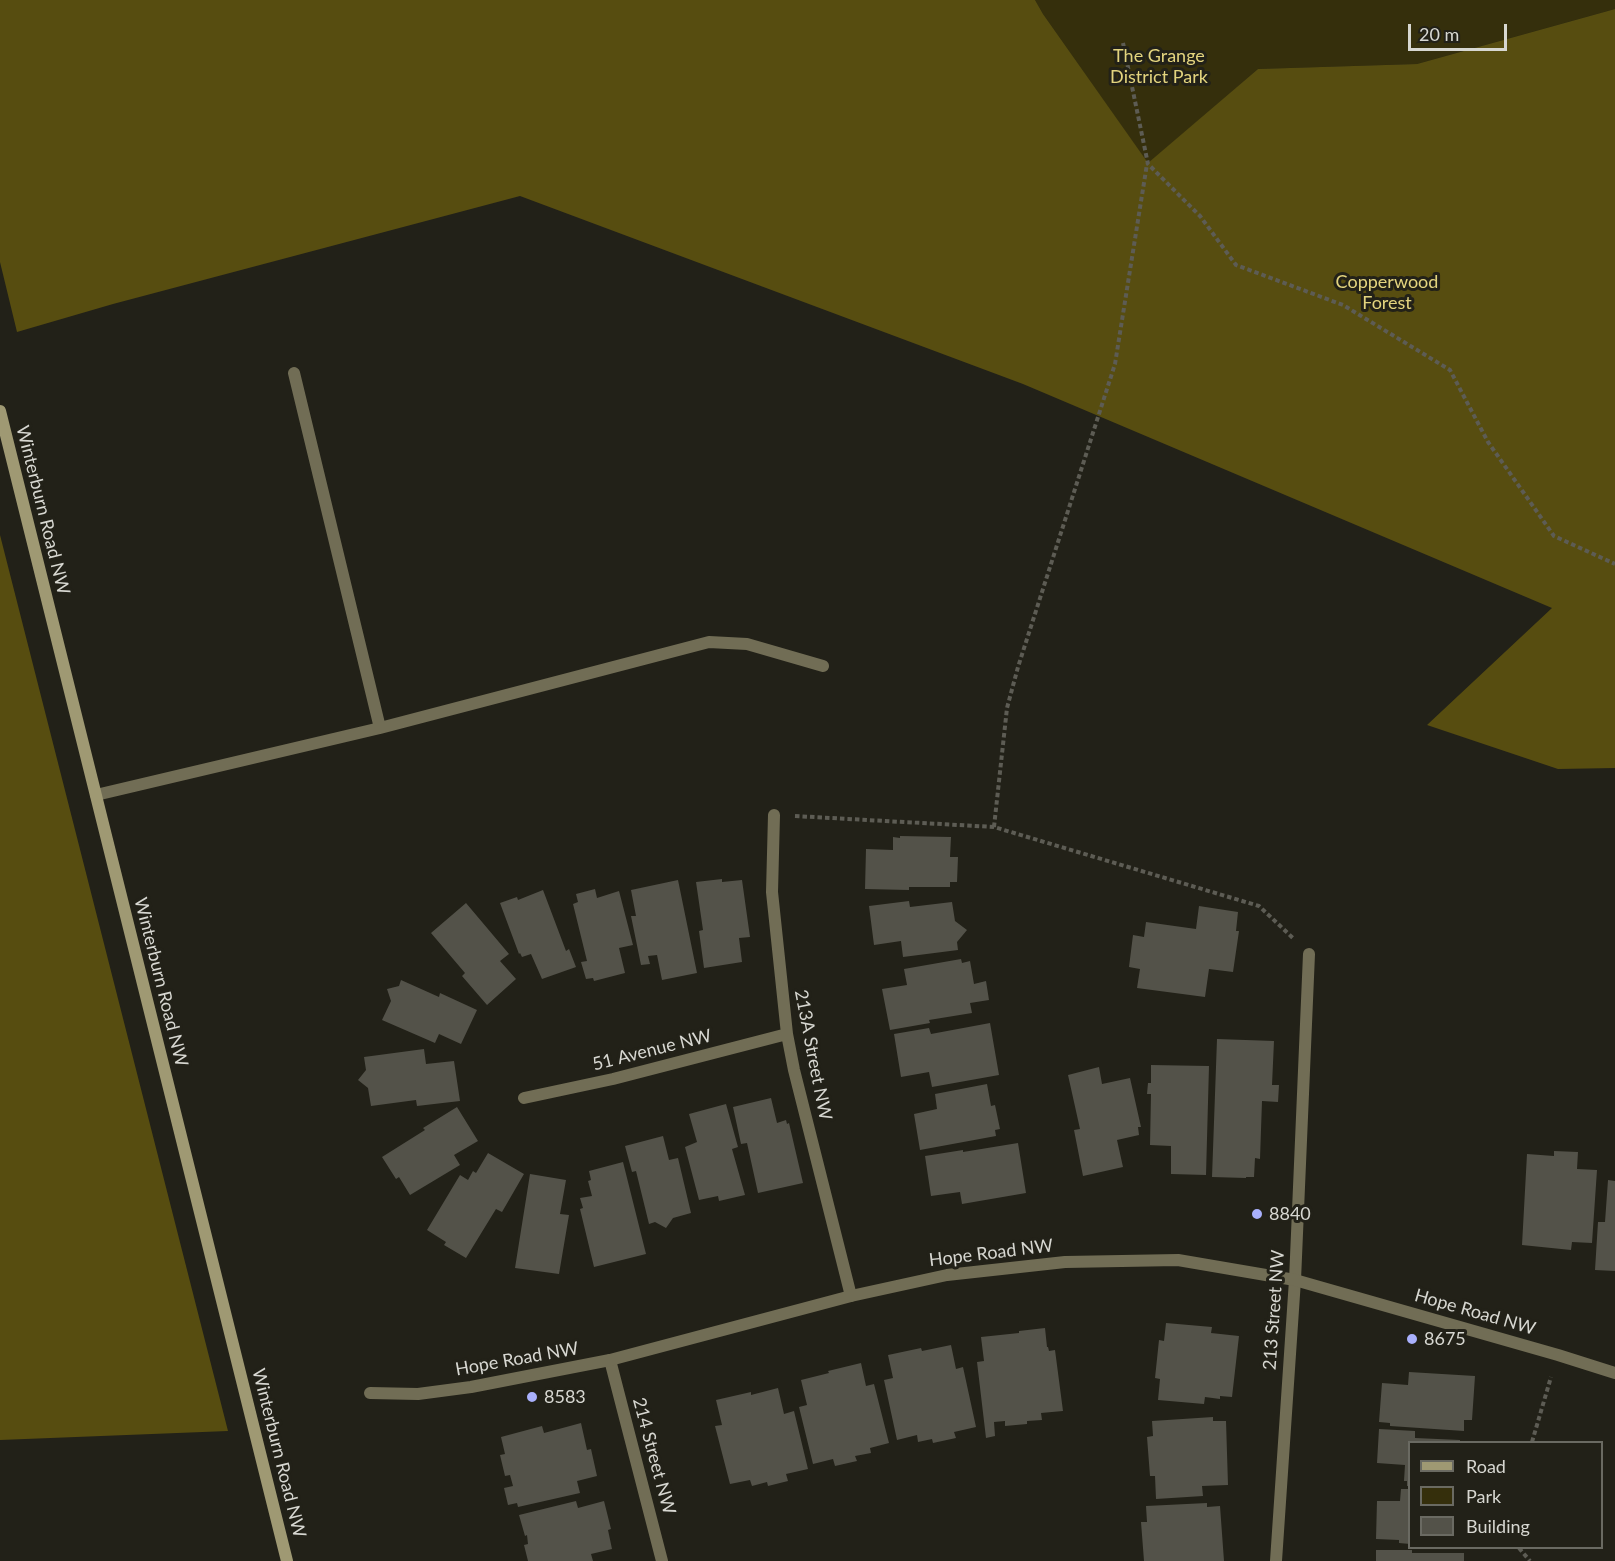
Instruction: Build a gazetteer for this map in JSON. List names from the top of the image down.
{
  "streets": {
    "main road": ["Winterburn Road NW"],
    "street": [
      "51 Avenue NW",
      "213A Street NW",
      "Hope Road NW",
      "213 Street NW",
      "214 Street NW"
    ]
  },
  "crossings": [
    ["51 Avenue NW", "213A Street NW"],
    ["213A Street NW", "Hope Road NW"],
    ["Hope Road NW", "213 Street NW"],
    ["Hope Road NW", "214 Street NW"]
  ],
  "parks": ["The Grange District Park", "Copperwood Forest"],
  "places": ["8840", "8675", "8583"],
  "legend": ["Road", "Park", "Building"],
  "scale_bar": "20 m"
}
